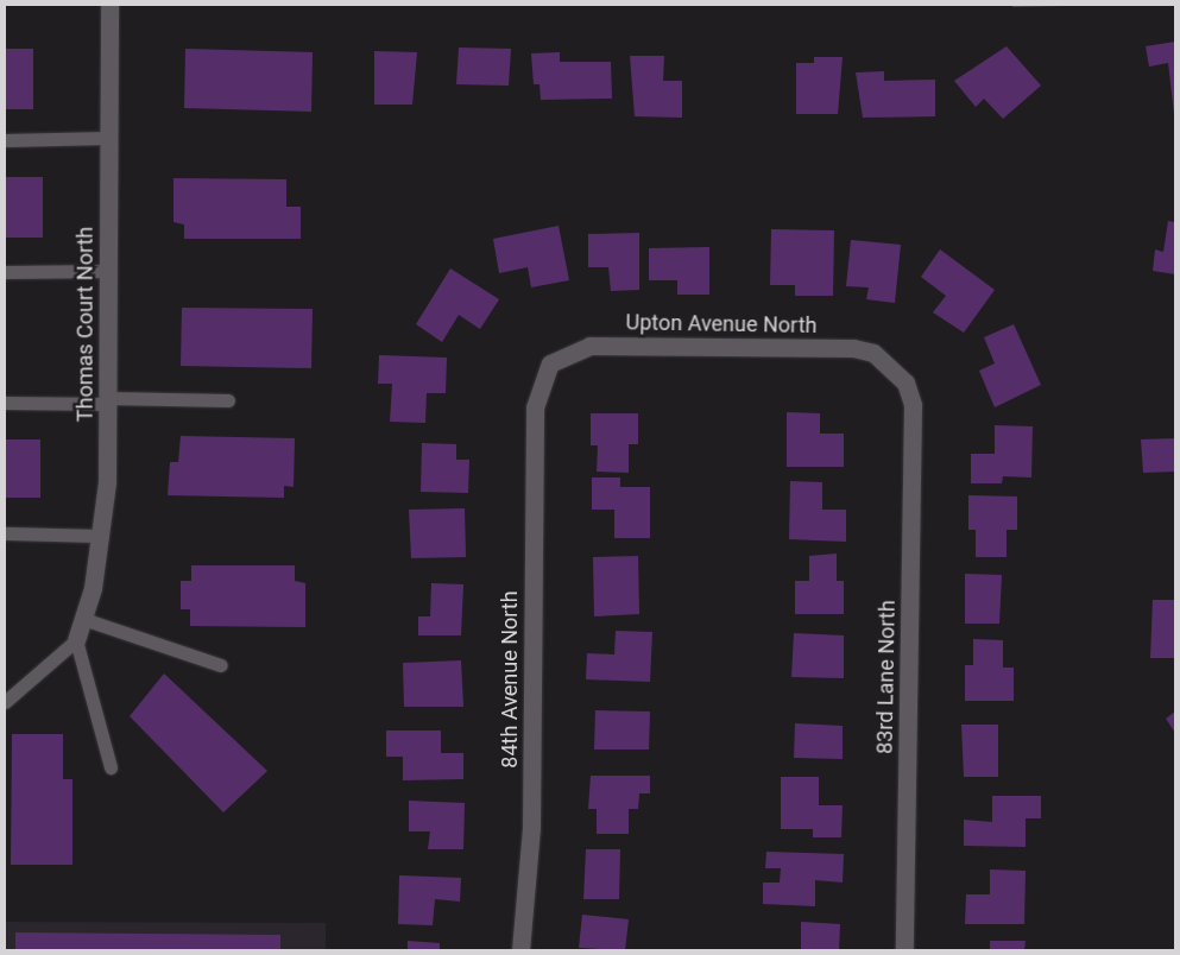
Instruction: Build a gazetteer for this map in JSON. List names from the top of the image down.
{
  "streets": {
    "street": [
      "Thomas Court North",
      "Upton Avenue North",
      "83rd Lane North",
      "84th Avenue North"
    ]
  },
  "crossings": [
    ["Upton Avenue North", "83rd Lane North"],
    ["Upton Avenue North", "84th Avenue North"]
  ]
}
